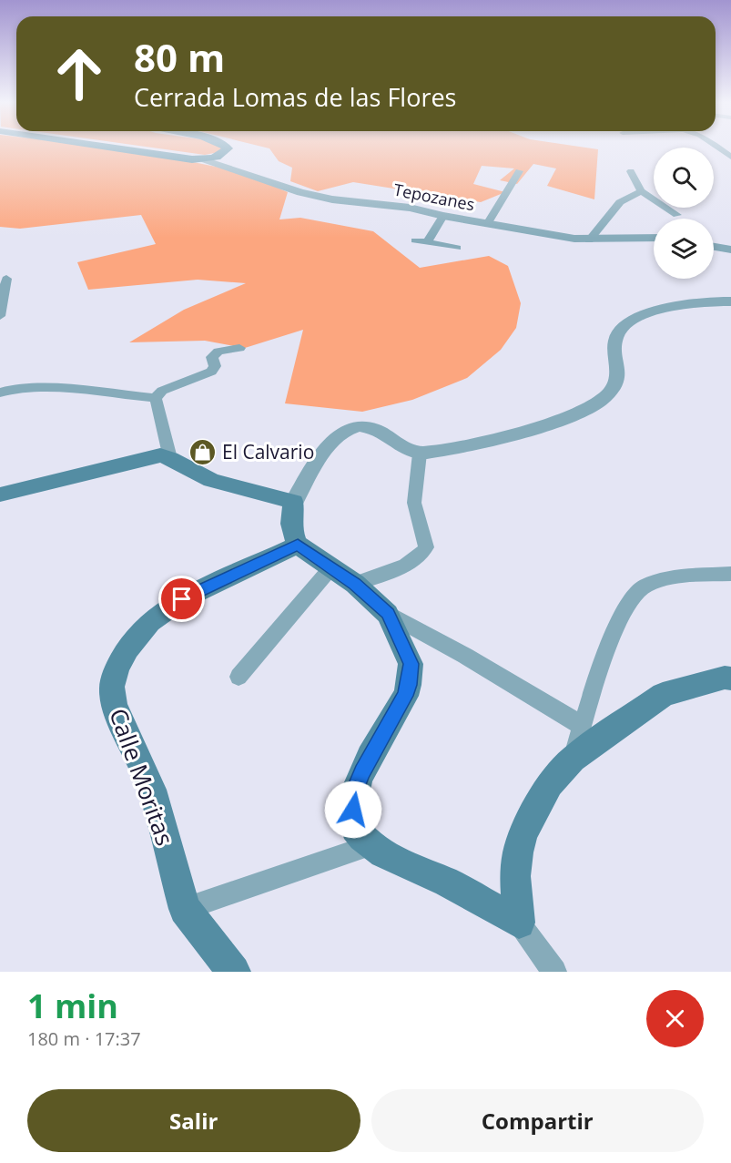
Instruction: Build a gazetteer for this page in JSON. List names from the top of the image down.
{
  "streets": {
    "main road": ["Calle Moritas"],
    "street": ["Tepozanes"]
  },
  "places": {
    "shop": ["El Calvario"]
  },
  "page": {
    "turn": ["80 m", "Cerrada Lomas de las Flores"],
    "heading": ["1 min", "180 m · 17:37"],
    "buttons": ["Salir", "Compartir"]
  }
}
